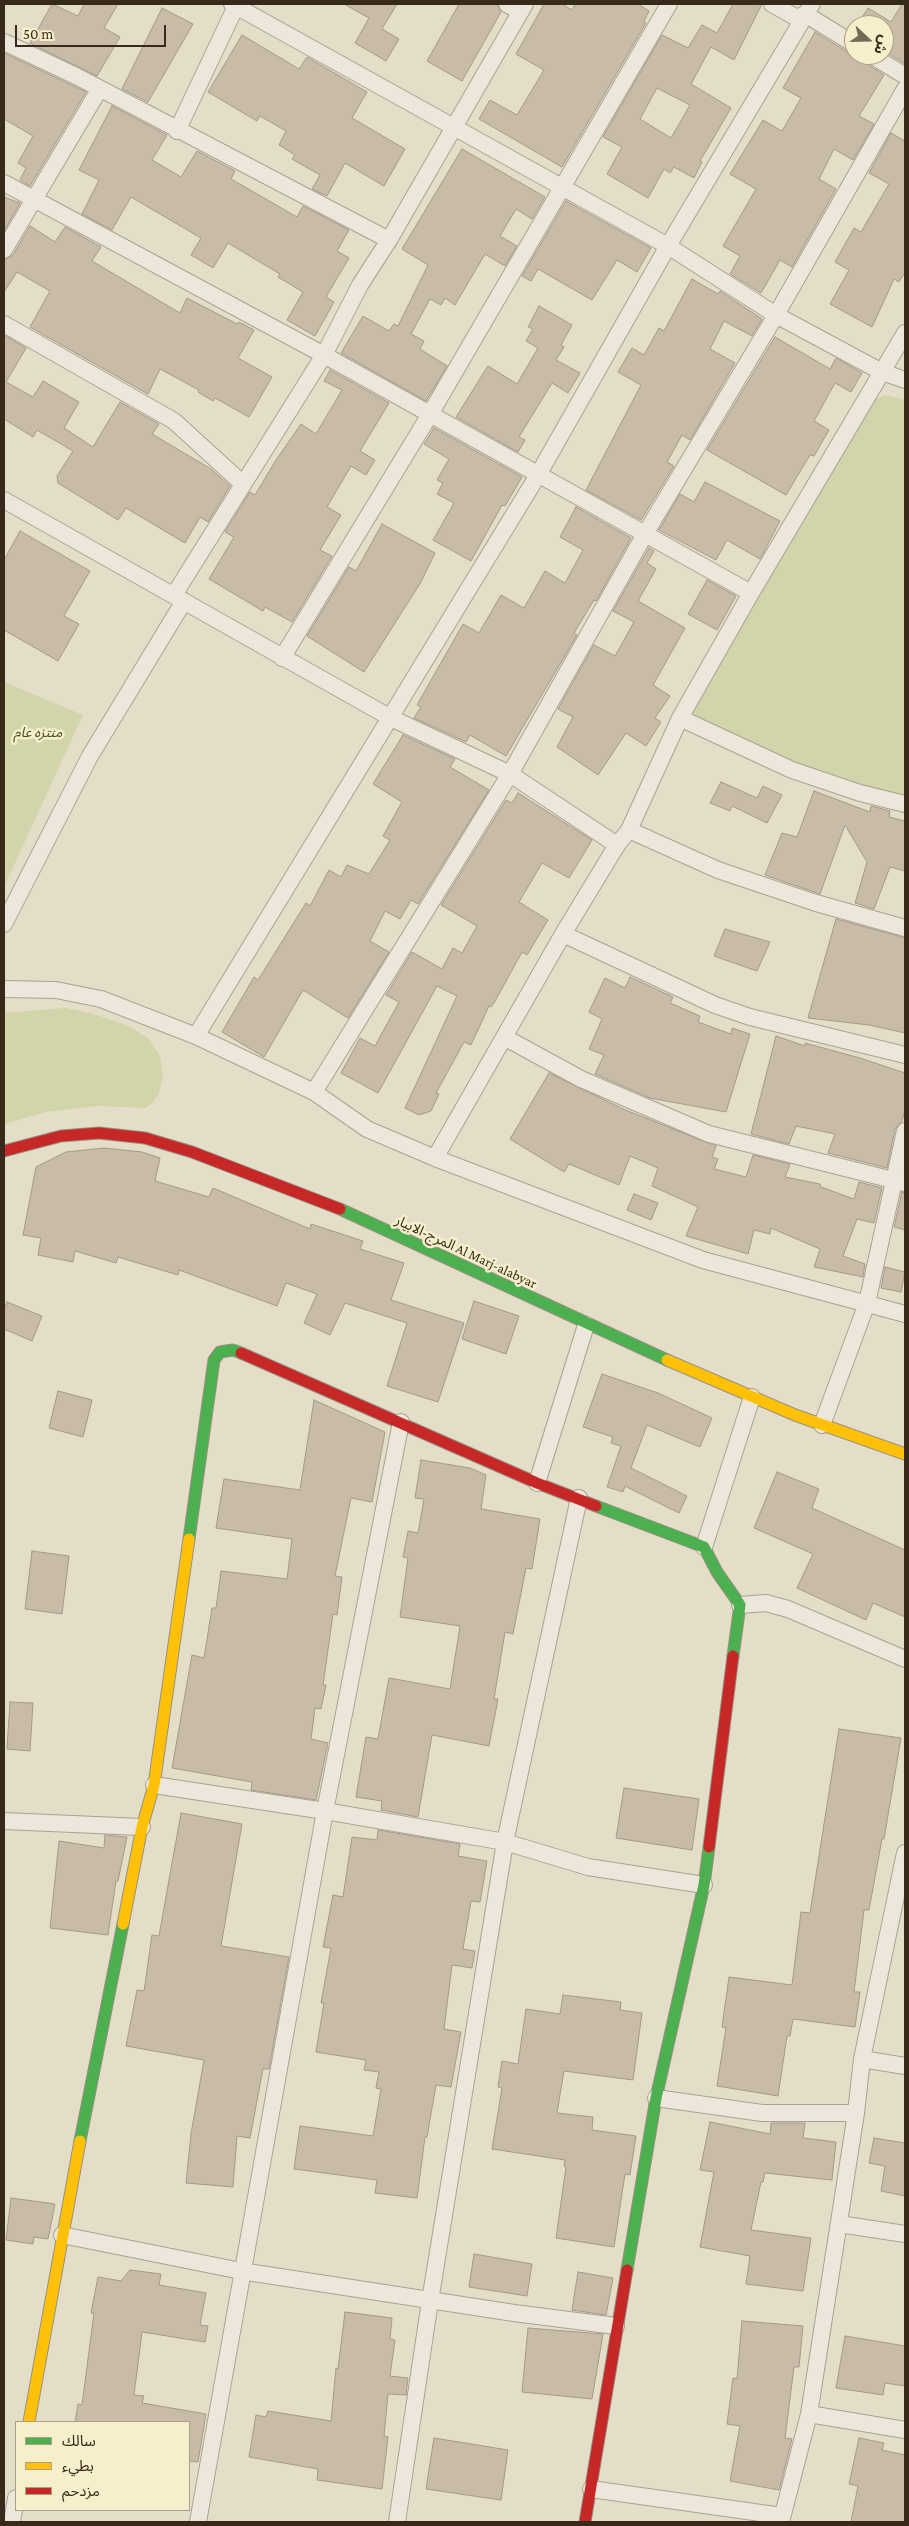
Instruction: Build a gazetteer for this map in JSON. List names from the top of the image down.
{
  "streets": {
    "street": ["المرج-الابيار Al Marj-alabyar"]
  },
  "parks": ["منتزه عام"],
  "legend": ["سالك", "بطيء", "مزدحم"],
  "scale_bar": "50 m",
  "north": "right"
}
